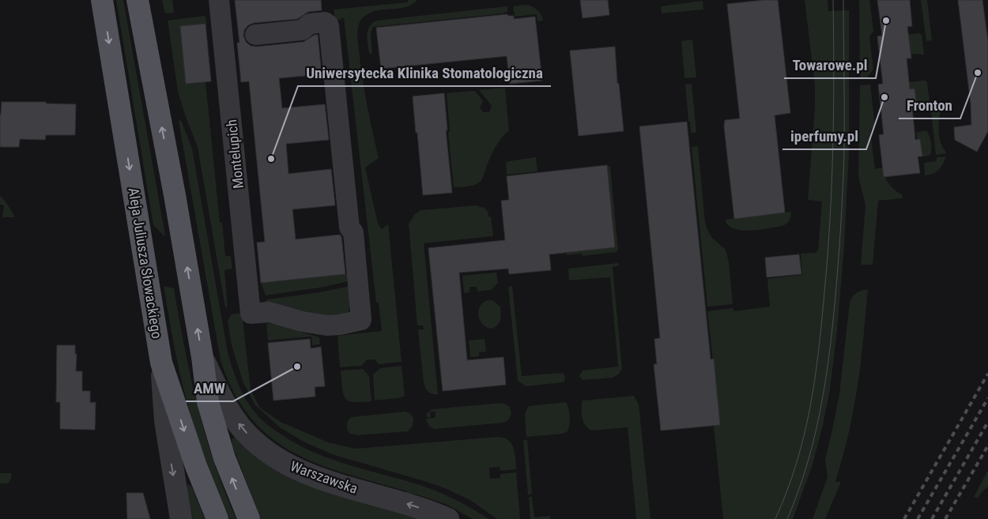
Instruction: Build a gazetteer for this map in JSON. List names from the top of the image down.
{
  "streets": {
    "main road": ["Aleja Juliusza Słowackiego"],
    "street": ["Montelupich", "Warszawska"]
  },
  "one_way": ["Warszawska"],
  "places": [
    "Towarowe.pl",
    "Fronton",
    "iperfumy.pl",
    "Uniwersytecka Klinika Stomatologiczna",
    "AMW"
  ]
}
